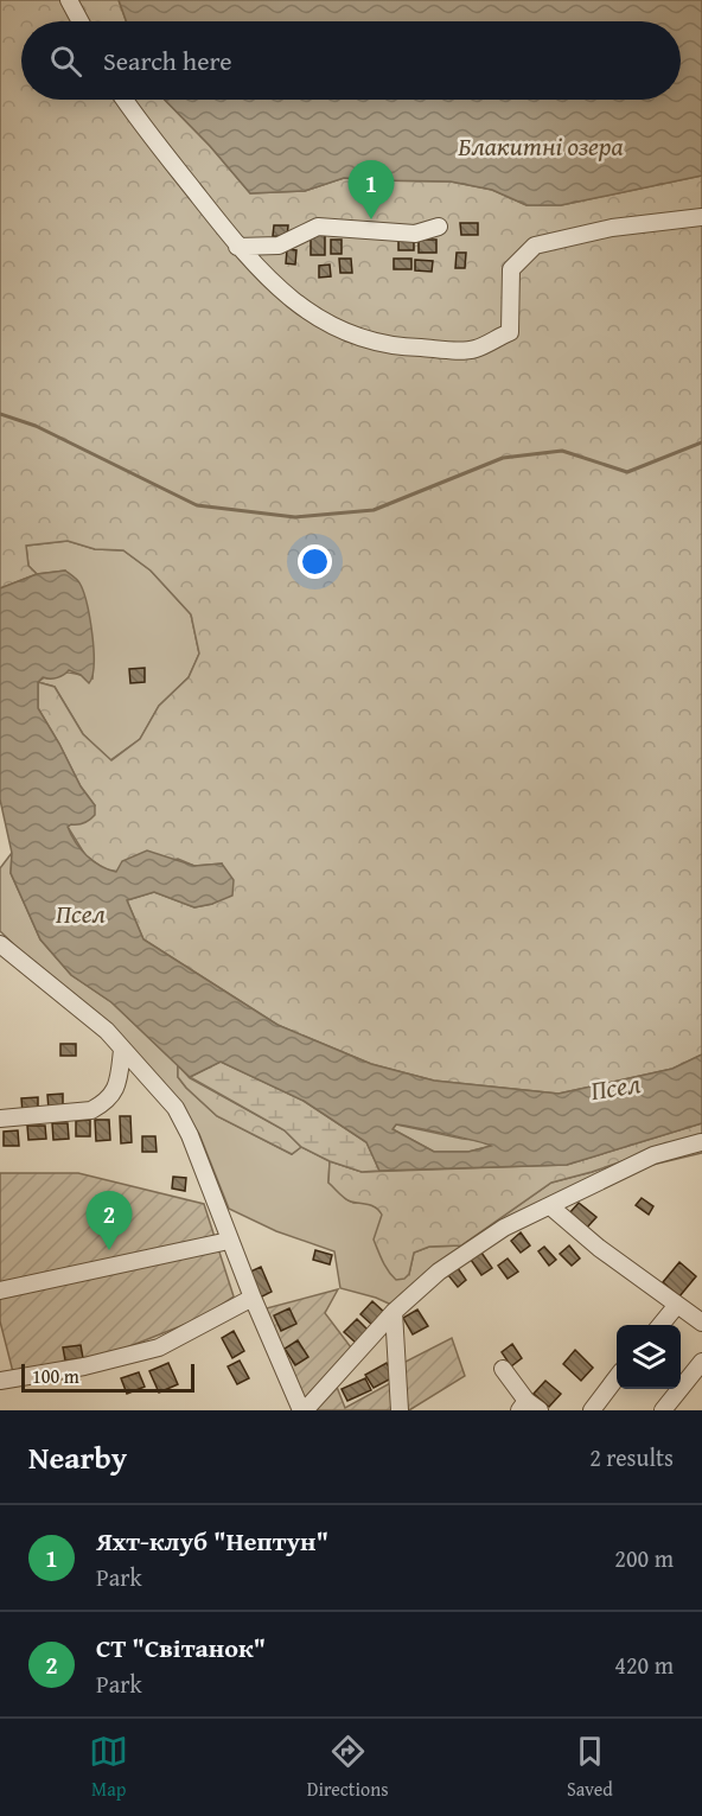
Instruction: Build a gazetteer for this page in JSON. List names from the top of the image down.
{
  "water": ["Блакитні озера", "Псел"],
  "scale_bar": "100 m",
  "page": {
    "search": "Search here",
    "pins": ["1", "2"],
    "scale": "100 m",
    "heading": ["Nearby", "2 results"],
    "list": [
      {
        "mark": "1",
        "name": "Яхт-клуб \"Нептун\"",
        "note": "Park",
        "value": "200 m"
      },
      {
        "mark": "2",
        "name": "СТ \"Світанок\"",
        "note": "Park",
        "value": "420 m"
      }
    ],
    "nav": ["Map", "Directions", "Saved"]
  }
}
